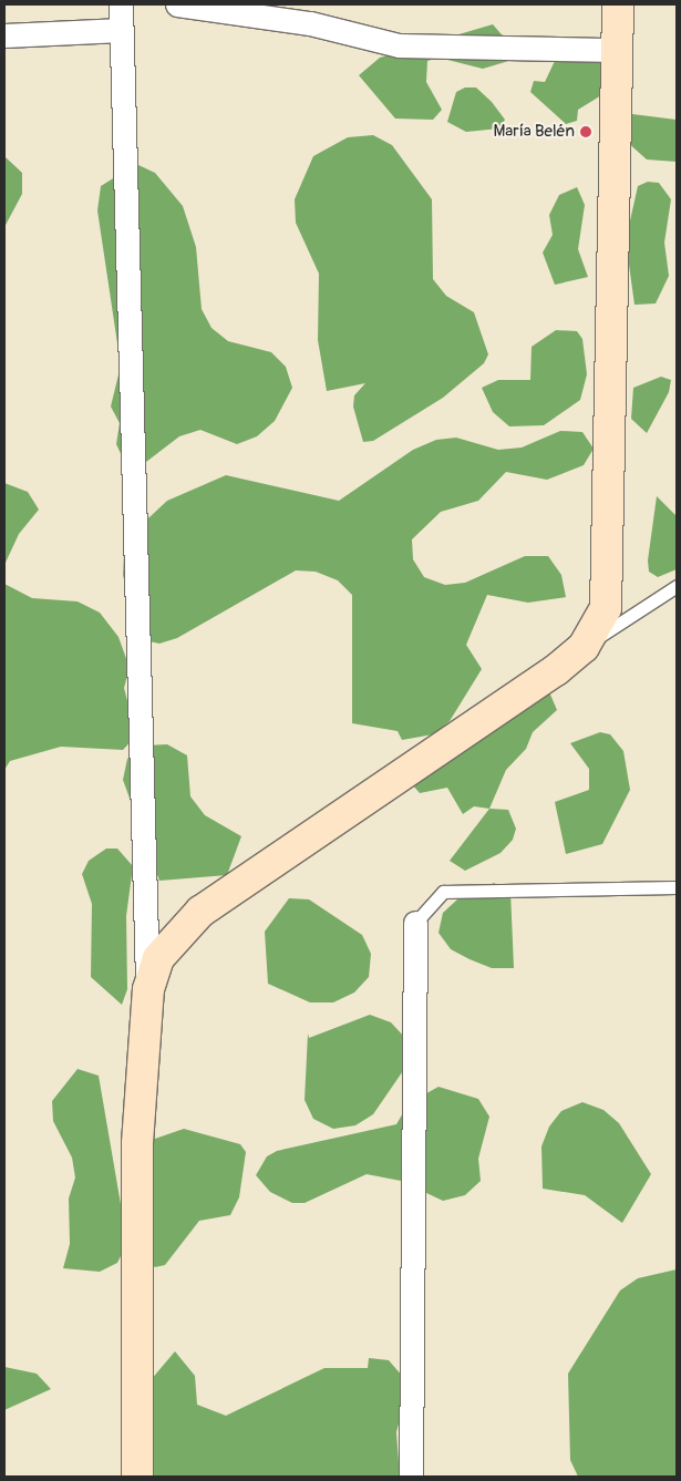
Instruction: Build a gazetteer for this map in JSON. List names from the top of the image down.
{
  "places": ["María Belén"]
}
